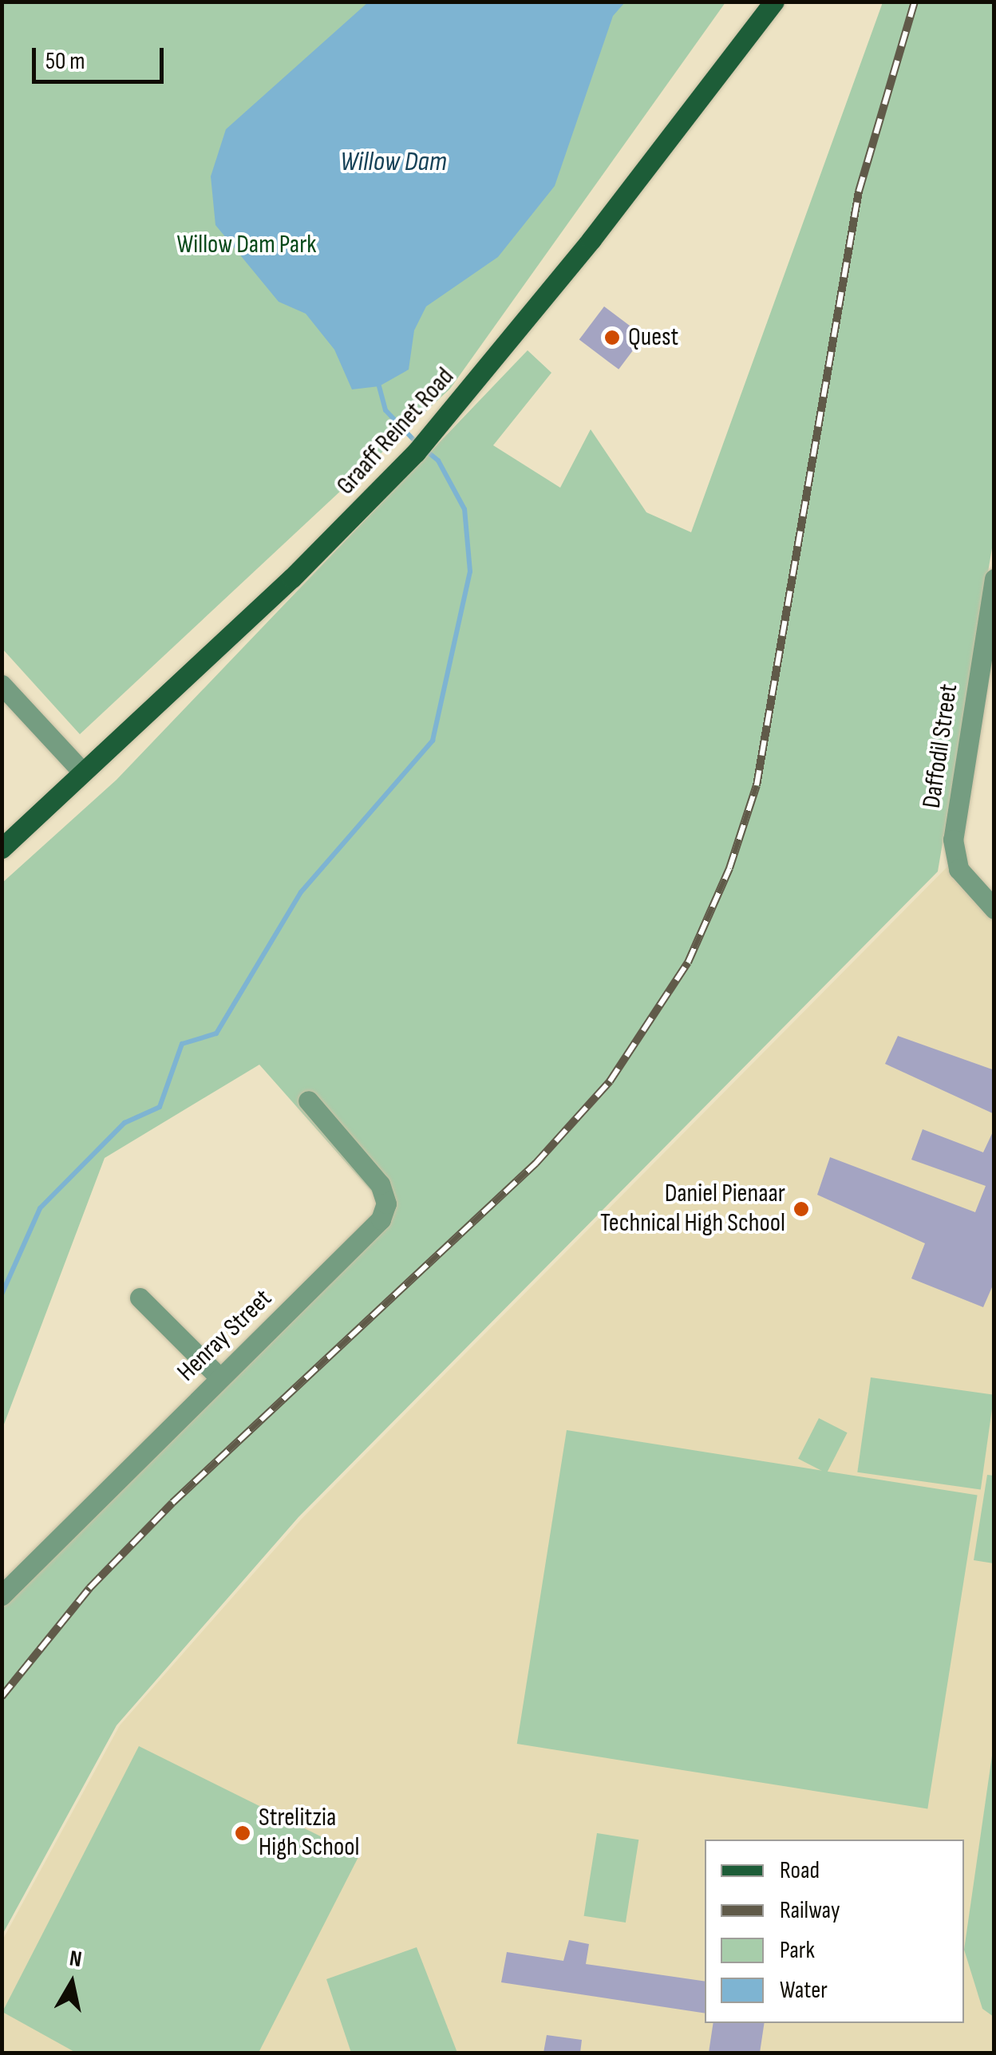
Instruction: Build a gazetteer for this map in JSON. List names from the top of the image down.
{
  "streets": {
    "main road": ["Graaff Reinet Road"],
    "street": ["Daffodil Street", "Henray Street"]
  },
  "water": ["Willow Dam"],
  "parks": ["Willow Dam Park"],
  "places": ["Quest", "Daniel Pienaar Technical High School", "Strelitzia High School"],
  "legend": [
    "Road",
    "Railway",
    "Park",
    "Water"
  ],
  "scale_bar": "50 m",
  "north": "top"
}
